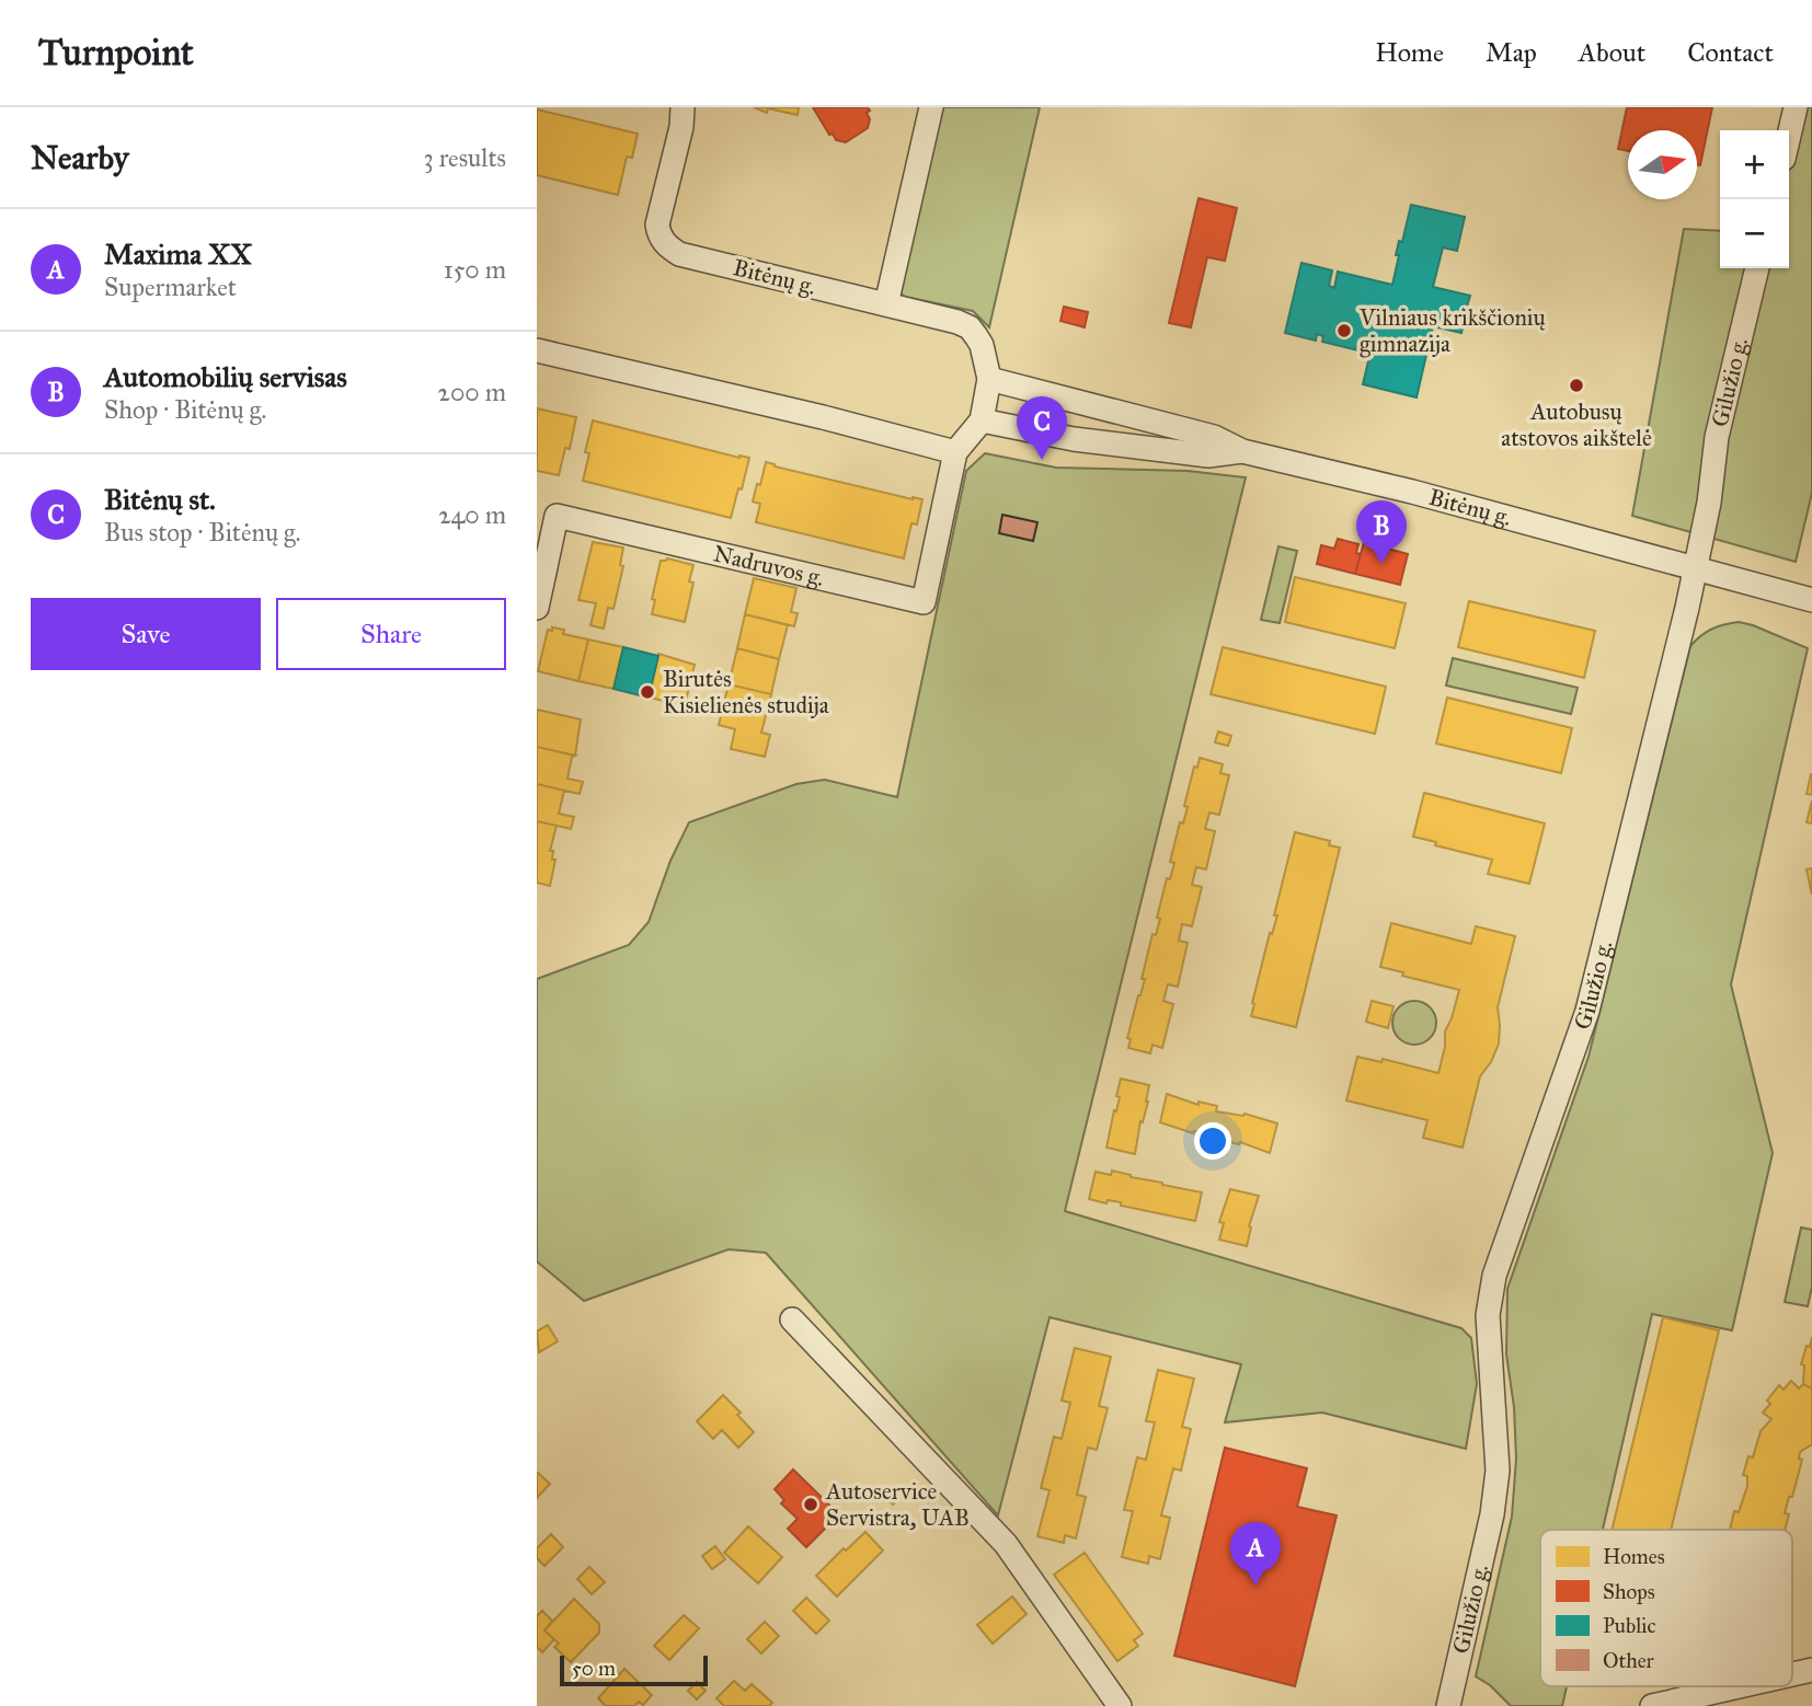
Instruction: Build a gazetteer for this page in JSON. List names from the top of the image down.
{
  "streets": {
    "street": ["Bitėnų g.", "Gilužio g.", "Nadruvos g."]
  },
  "crossings": [
    ["Bitėnų g.", "Gilužio g."],
    ["Bitėnų g.", "Nadruvos g."]
  ],
  "places": [
    "Vilniaus krikščionių gimnazija",
    "Autobusų atstovos aikštelė",
    "Birutės Kisielienės studija",
    "Autoservice Servistra, UAB"
  ],
  "legend": [
    "Homes",
    "Shops",
    "Public",
    "Other"
  ],
  "scale_bar": "50 m",
  "north": "right",
  "page": {
    "header": "Turnpoint",
    "nav": [
      "Home",
      "Map",
      "About",
      "Contact"
    ],
    "heading": ["Nearby", "3 results"],
    "map_buttons": ["+", "−"],
    "list": [
      {
        "mark": "A",
        "name": "Maxima XX",
        "note": "Supermarket",
        "value": "150 m"
      },
      {
        "mark": "B",
        "name": "Automobilių servisas",
        "note": "Shop · Bitėnų g.",
        "value": "200 m"
      },
      {
        "mark": "C",
        "name": "Bitėnų st.",
        "note": "Bus stop · Bitėnų g.",
        "value": "240 m"
      }
    ],
    "pins": ["C", "B", "A"],
    "buttons": ["Save", "Share"],
    "scale": "50 m"
  }
}
